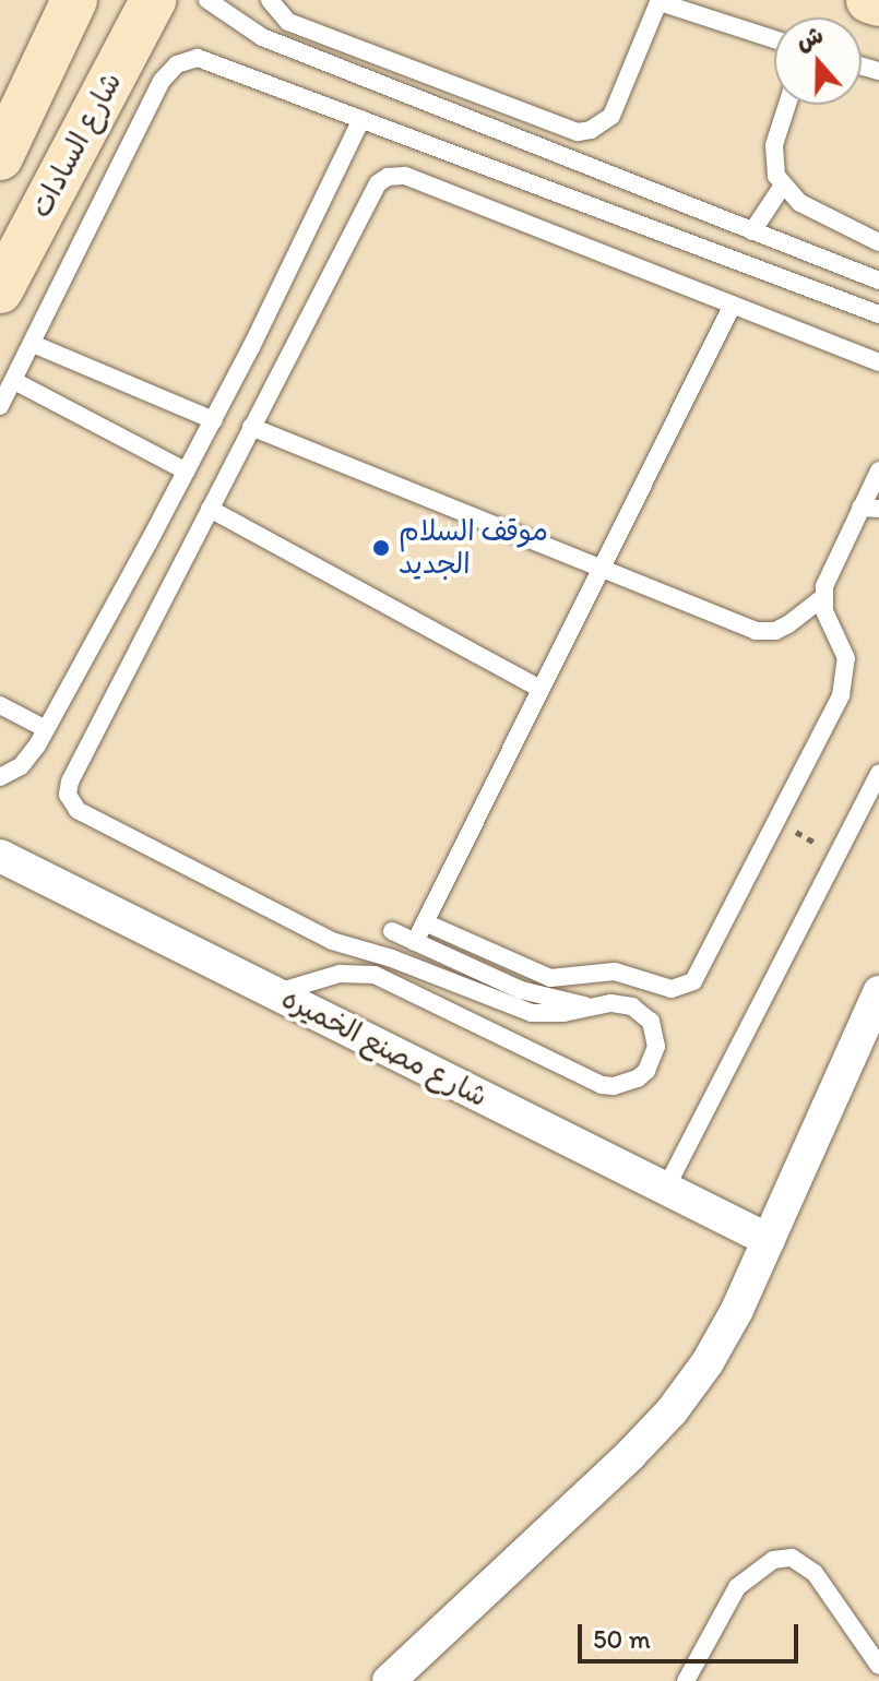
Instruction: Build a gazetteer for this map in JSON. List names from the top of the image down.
{
  "streets": {
    "street": ["شارع السادات", "شارع مصنع الخميره"]
  },
  "places": ["موقف السلام الجديد"],
  "scale_bar": "50 m",
  "north": "top"
}
